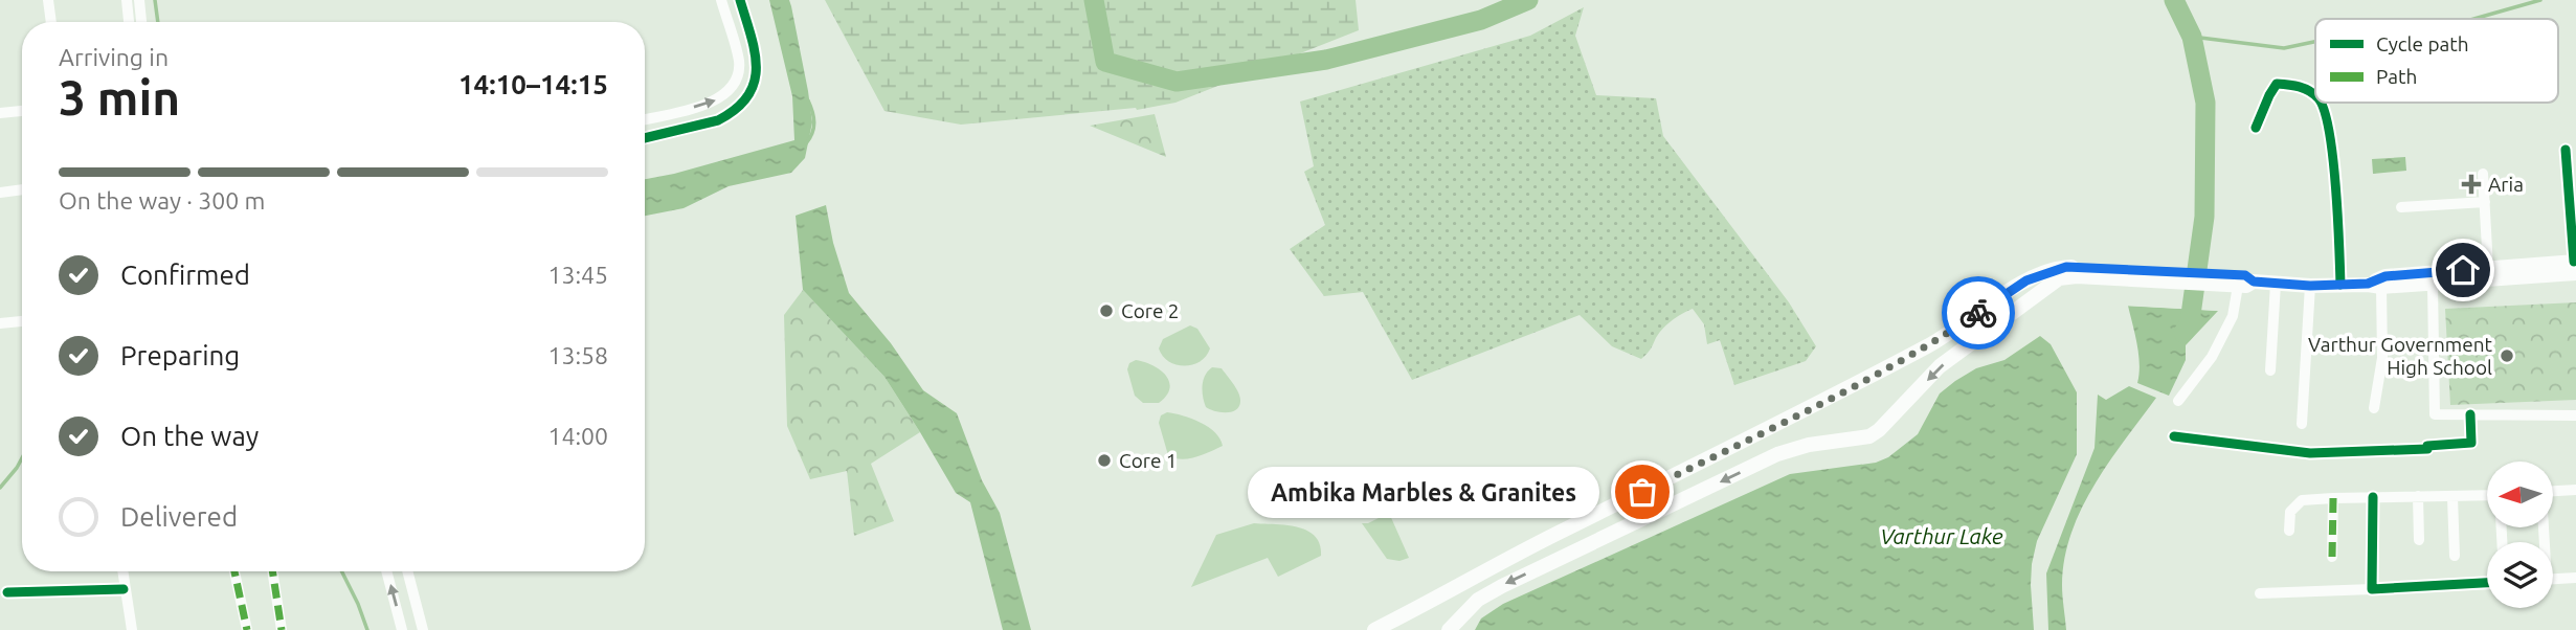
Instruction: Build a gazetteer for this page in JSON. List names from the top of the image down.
{
  "water": ["Varthur Lake"],
  "places": {
    "health": ["Aria"],
    "other": [
      "Core 2",
      "Varthur Government High School",
      "Core 1",
      "Ambika Marbles & Granites"
    ]
  },
  "legend": ["Cycle path", "Path"],
  "north": "left",
  "page": {
    "heading": ["3 min", "Arriving in", "14:10–14:15"],
    "bar": "On the way · 300 m",
    "list": [
      ["Confirmed", "13:45"],
      ["Preparing", "13:58"],
      ["On the way", "14:00"],
      "Delivered"
    ],
    "bubble": "Ambika Marbles & Granites"
  }
}
